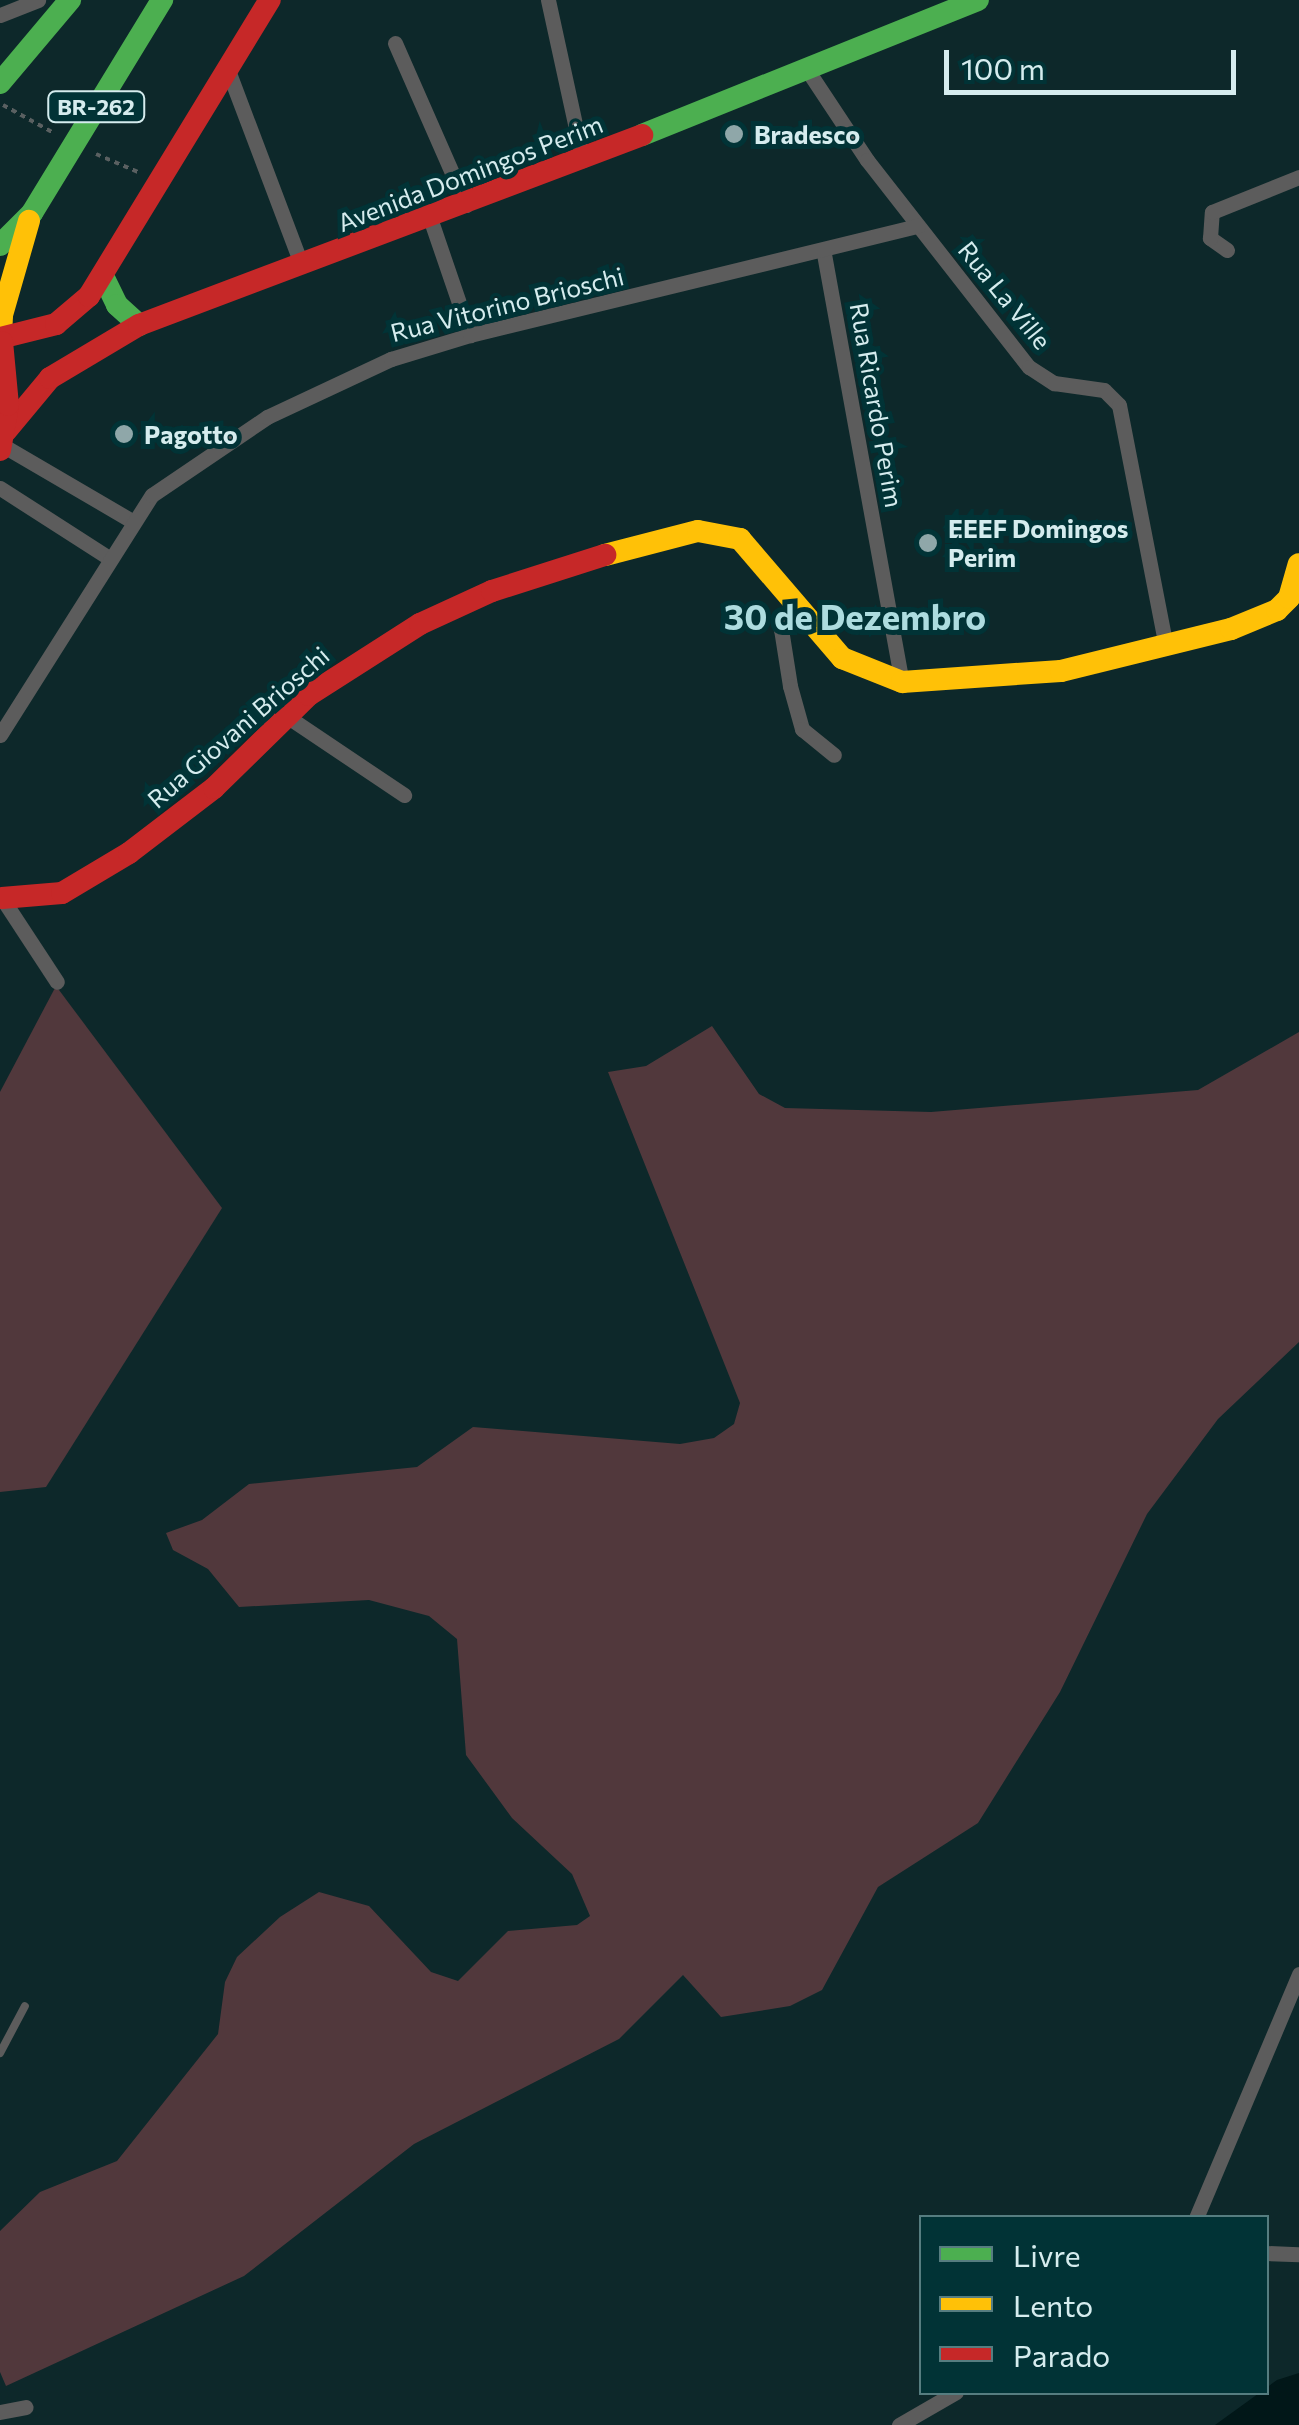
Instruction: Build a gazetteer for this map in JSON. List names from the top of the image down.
{
  "streets": {
    "main road": ["BR-262", "Avenida Domingos Perim", "Rua Giovani Brioschi"],
    "street": ["Rua La Ville", "Rua Vitorino Brioschi", "Rua Ricardo Perim"]
  },
  "crossings": [
    ["Avenida Domingos Perim", "Rua La Ville"],
    ["Rua La Ville", "Rua Vitorino Brioschi"],
    ["Rua La Ville", "Rua Giovani Brioschi"],
    ["Rua Vitorino Brioschi", "Rua Ricardo Perim"],
    ["Rua Ricardo Perim", "Rua Giovani Brioschi"]
  ],
  "districts": ["30 de Dezembro"],
  "places": ["Bradesco", "Pagotto", "EEEF Domingos Perim"],
  "legend": ["Livre", "Lento", "Parado"],
  "scale_bar": "100 m"
}
